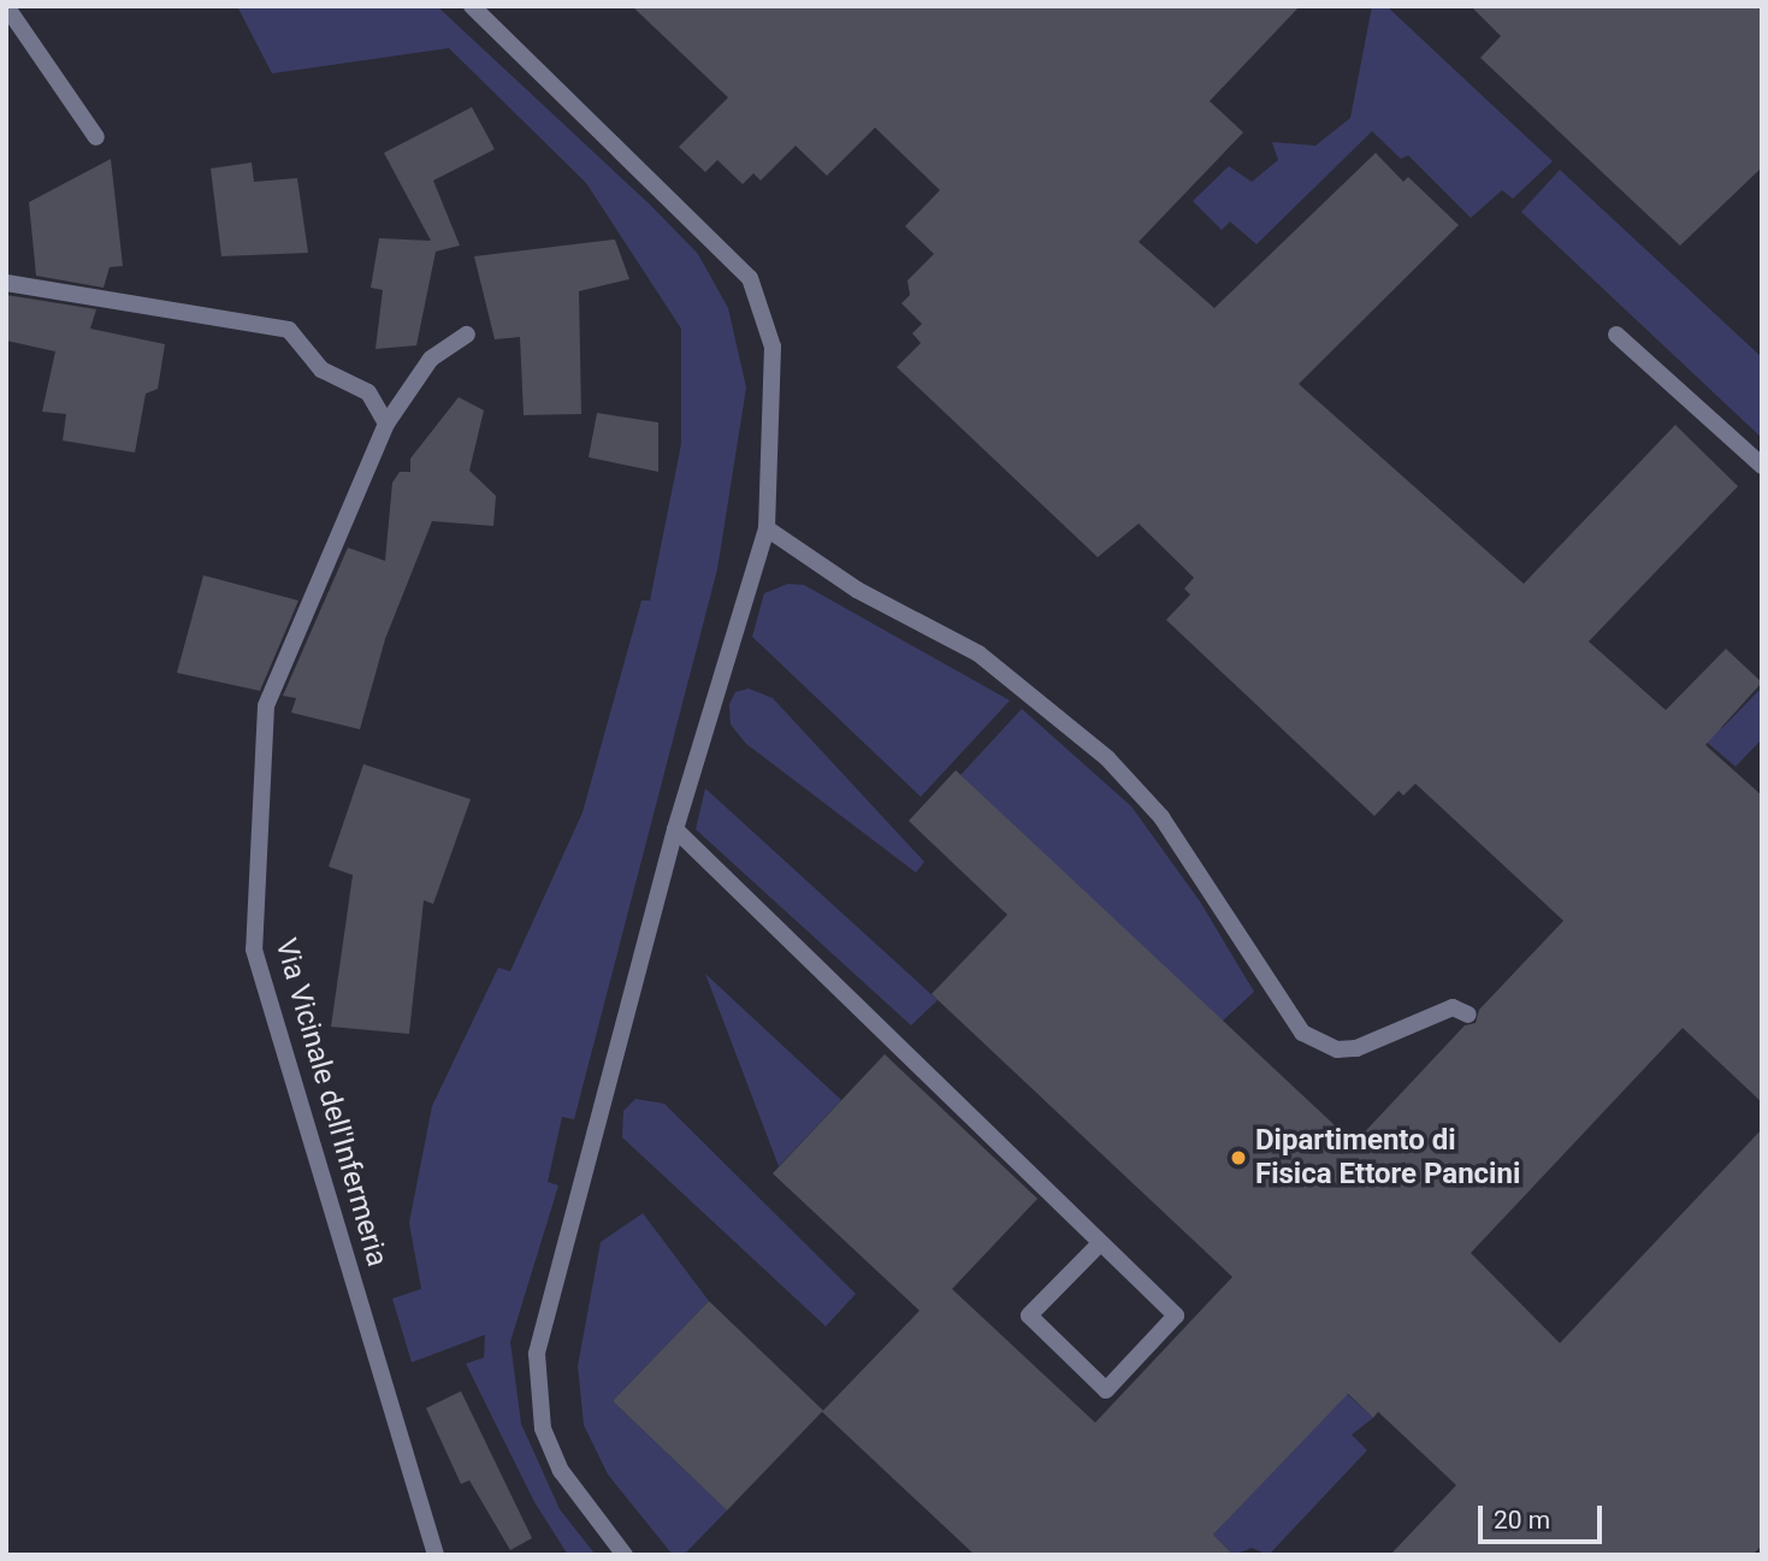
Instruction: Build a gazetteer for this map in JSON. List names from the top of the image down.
{
  "streets": {
    "street": ["Via Vicinale dell'Infermeria"]
  },
  "places": ["Dipartimento di Fisica Ettore Pancini"],
  "scale_bar": "20 m"
}
